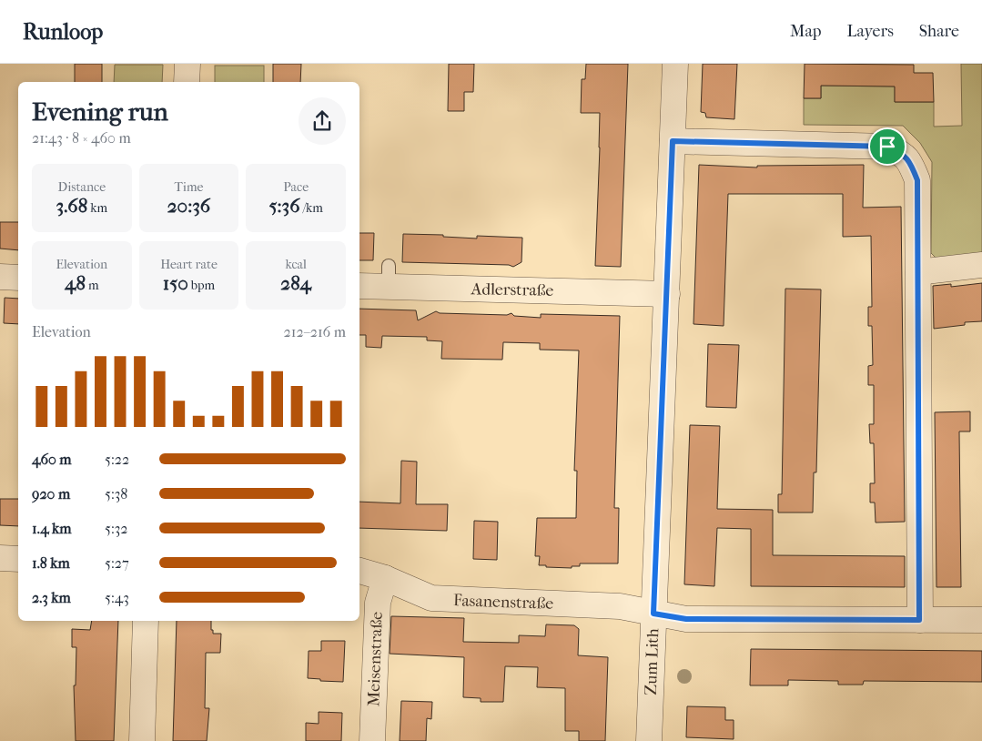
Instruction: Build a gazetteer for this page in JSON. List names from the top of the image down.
{
  "streets": {
    "street": [
      "Adlerstraße",
      "Fasanenstraße",
      "Meisenstraße",
      "Zum Lith"
    ]
  },
  "crossings": [
    ["Adlerstraße", "Zum Lith"],
    ["Fasanenstraße", "Meisenstraße"],
    ["Fasanenstraße", "Zum Lith"]
  ],
  "page": {
    "header": "Runloop",
    "nav": ["Map", "Layers", "Share"],
    "heading": ["Evening run", "21:43 · 8 × 460 m"],
    "stats": [
      ["Distance", "3.68 km"],
      ["Time", "20:36"],
      ["Pace", "5:36 /km"],
      ["Elevation", "48 m"],
      ["Heart rate", "150 bpm"],
      ["kcal", "284"]
    ],
    "chart": ["Elevation", "212–216 m"],
    "list": [
      {
        "name": "460 m",
        "note": "5:22"
      },
      {
        "name": "920 m",
        "note": "5:38"
      },
      {
        "name": "1.4 km",
        "note": "5:32"
      },
      {
        "name": "1.8 km",
        "note": "5:27"
      },
      {
        "name": "2.3 km",
        "note": "5:43"
      }
    ]
  }
}
